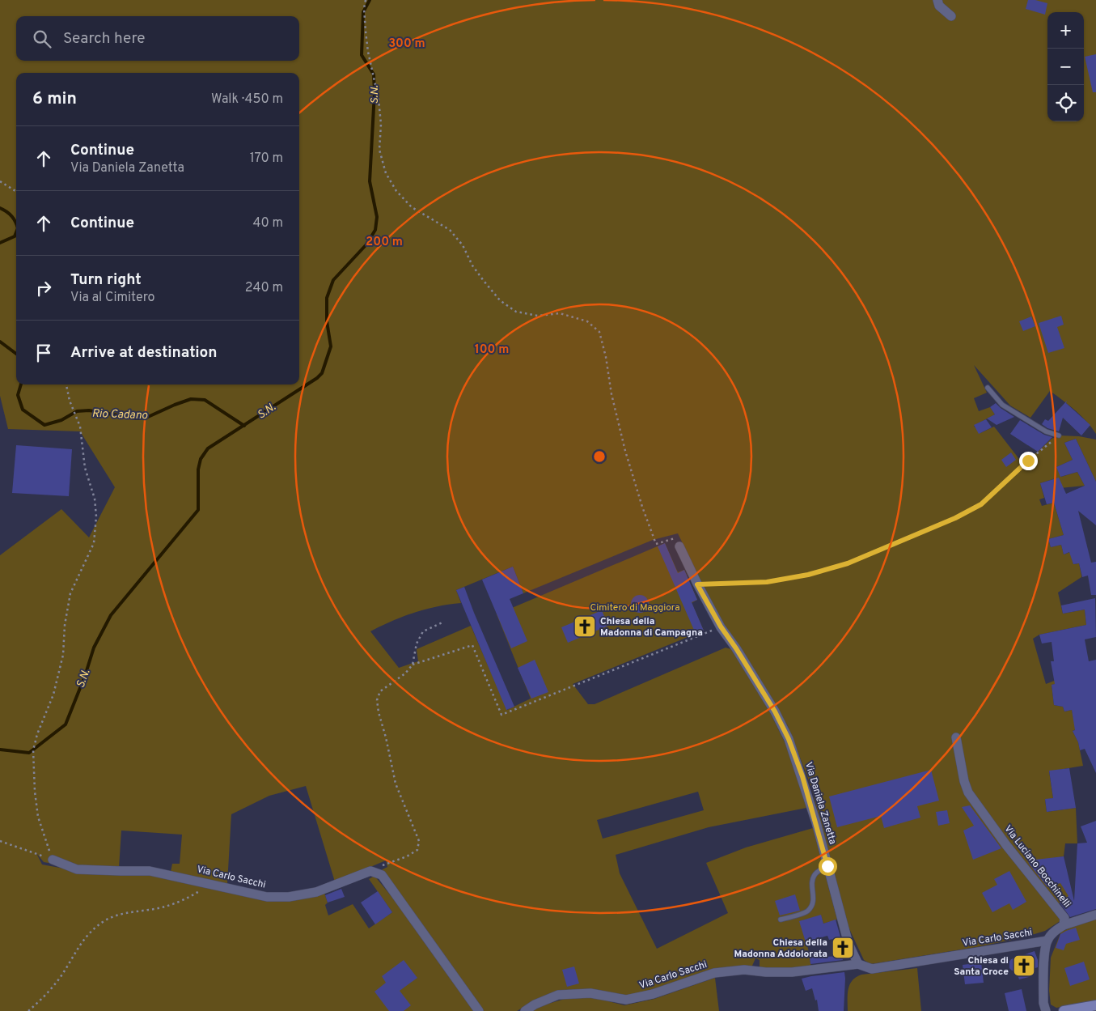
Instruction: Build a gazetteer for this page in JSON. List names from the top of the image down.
{
  "streets": {
    "street": ["Via Daniela Zanetta", "Via Luciano Bocchinelli", "Via Carlo Sacchi"]
  },
  "crossings": [
    ["Via Daniela Zanetta", "Via Carlo Sacchi"]
  ],
  "water": ["S.N.", "Rio Cadano"],
  "parks": ["Cimitero di Maggiora"],
  "places": {
    "church": ["Chiesa della Madonna di Campagna", "Chiesa della Madonna Addolorata", "Chiesa di Santa Croce"]
  },
  "page": {
    "map_buttons": ["+", "−"],
    "search": "Search here",
    "heading": ["6 min", "Walk · 450 m"],
    "list": [
      ["Continue", "Via Daniela Zanetta", "170 m"],
      ["Continue", "40 m"],
      ["Turn right", "Via al Cimitero", "240 m"],
      "Arrive at destination"
    ]
  },
  "rings": ["300 m", "200 m", "100 m"]
}
